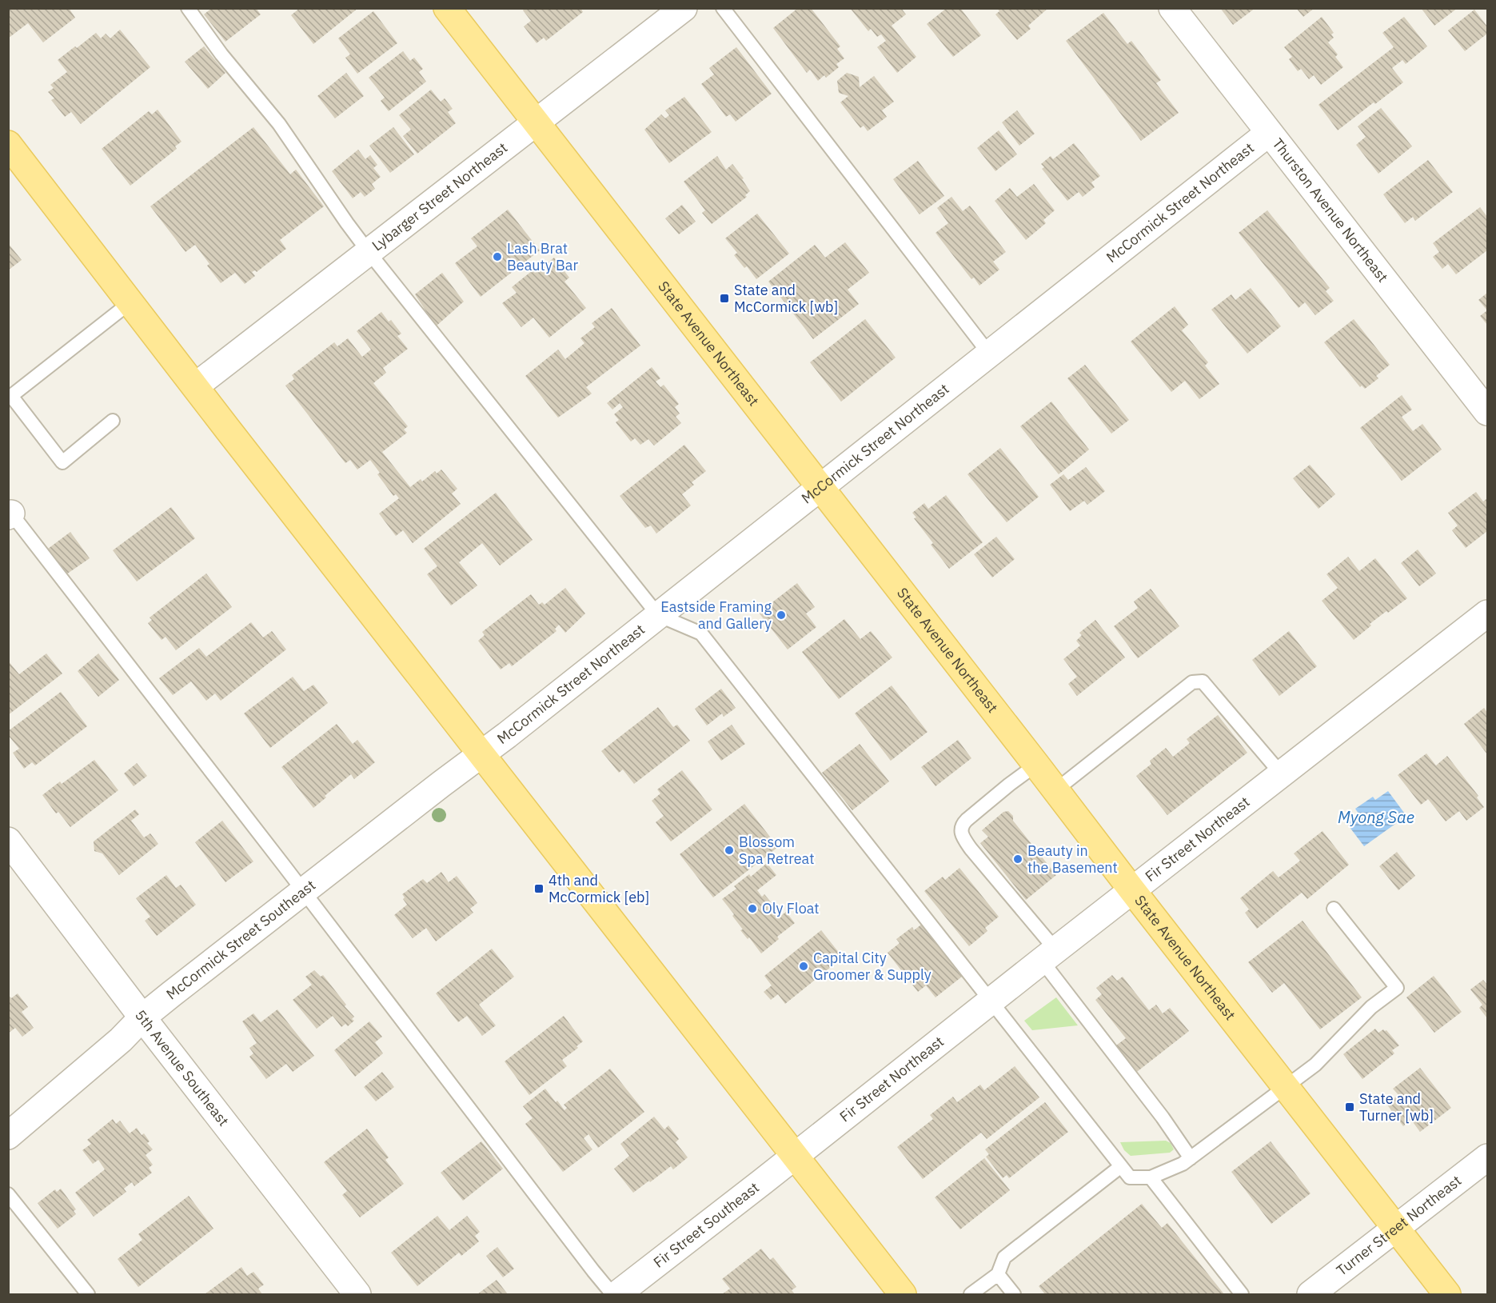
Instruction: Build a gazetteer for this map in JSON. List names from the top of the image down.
{
  "streets": {
    "main road": ["State Avenue Northeast"],
    "street": [
      "Lybarger Street Northeast",
      "McCormick Street Northeast",
      "Thurston Avenue Northeast",
      "Fir Street Northeast",
      "McCormick Street Southeast",
      "5th Avenue Southeast",
      "Fir Street Southeast",
      "Turner Street Northeast"
    ]
  },
  "crossings": [
    ["Lybarger Street Northeast", "State Avenue Northeast"],
    ["McCormick Street Northeast", "Thurston Avenue Northeast"],
    ["McCormick Street Northeast", "State Avenue Northeast"],
    ["McCormick Street Northeast", "McCormick Street Southeast"],
    ["State Avenue Northeast", "Fir Street Northeast"],
    ["State Avenue Northeast", "Turner Street Northeast"],
    ["Fir Street Northeast", "Fir Street Southeast"],
    ["McCormick Street Southeast", "5th Avenue Southeast"]
  ],
  "water": ["Myong Sae"],
  "places": {
    "other": [
      "Lash Brat Beauty Bar",
      "Eastside Framing and Gallery",
      "Blossom Spa Retreat",
      "Beauty in the Basement",
      "Oly Float",
      "Capital City Groomer & Supply"
    ],
    "transit": ["State and McCormick [wb]", "4th and McCormick [eb]", "State and Turner [wb]"]
  }
}
